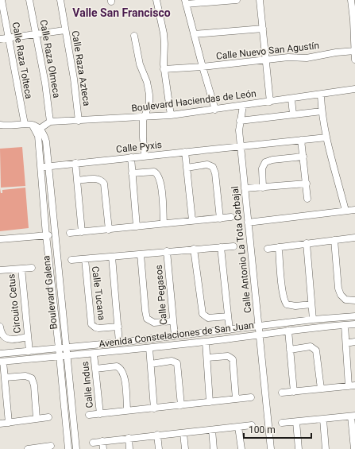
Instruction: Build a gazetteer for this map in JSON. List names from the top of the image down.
{
  "streets": {
    "street": [
      "Calle Nuevo San Agustín",
      "Calle Raza Olmeca",
      "Calle Raza Tolteca",
      "Calle Raza Azteca",
      "Boulevard Haciendas de León",
      "Calle Pyxis",
      "Calle Antonio La Tota Carbajal",
      "Boulevard Galena",
      "Calle Tucana",
      "Calle Pegasos",
      "Circuito Cetus",
      "Avenida Constelaciones de San Juan",
      "Calle Indus"
    ]
  },
  "crossings": [
    ["Calle Raza Olmeca", "Boulevard Haciendas de León"],
    ["Calle Raza Azteca", "Boulevard Haciendas de León"],
    ["Boulevard Haciendas de León", "Calle Antonio La Tota Carbajal"],
    ["Calle Pyxis", "Calle Antonio La Tota Carbajal"],
    ["Calle Pyxis", "Boulevard Galena"],
    ["Calle Antonio La Tota Carbajal", "Avenida Constelaciones de San Juan"],
    ["Boulevard Galena", "Avenida Constelaciones de San Juan"],
    ["Calle Tucana", "Avenida Constelaciones de San Juan"],
    ["Calle Pegasos", "Avenida Constelaciones de San Juan"],
    ["Circuito Cetus", "Avenida Constelaciones de San Juan"],
    ["Avenida Constelaciones de San Juan", "Calle Indus"]
  ],
  "districts": ["Valle San Francisco"],
  "scale_bar": "100 m"
}
